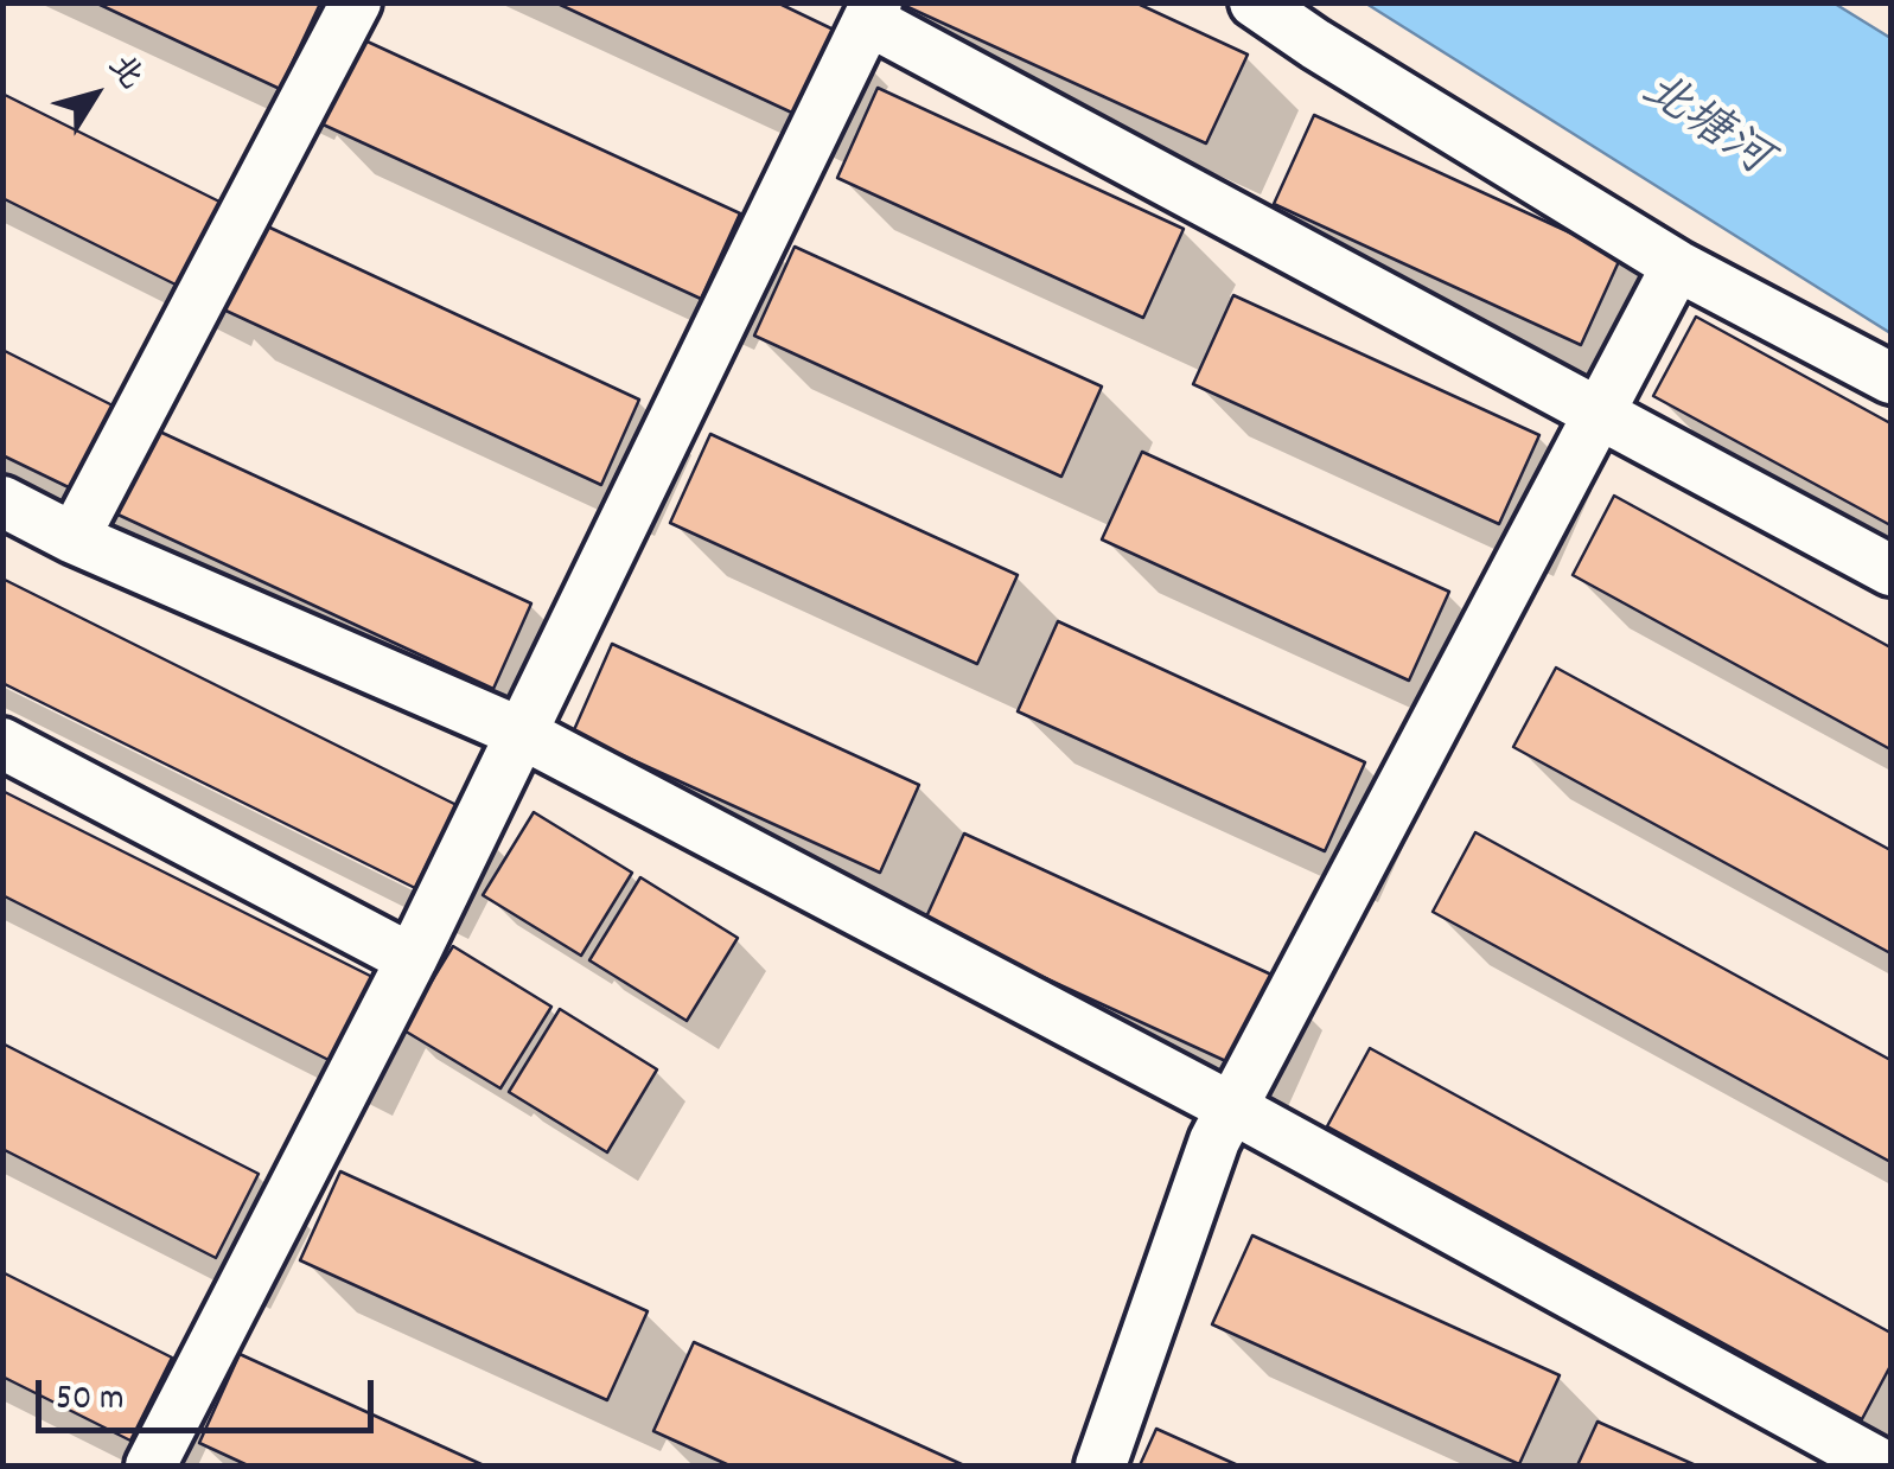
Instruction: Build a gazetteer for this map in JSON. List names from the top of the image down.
{
  "water": ["北塘河"],
  "scale_bar": "50 m",
  "north": "top right"
}
